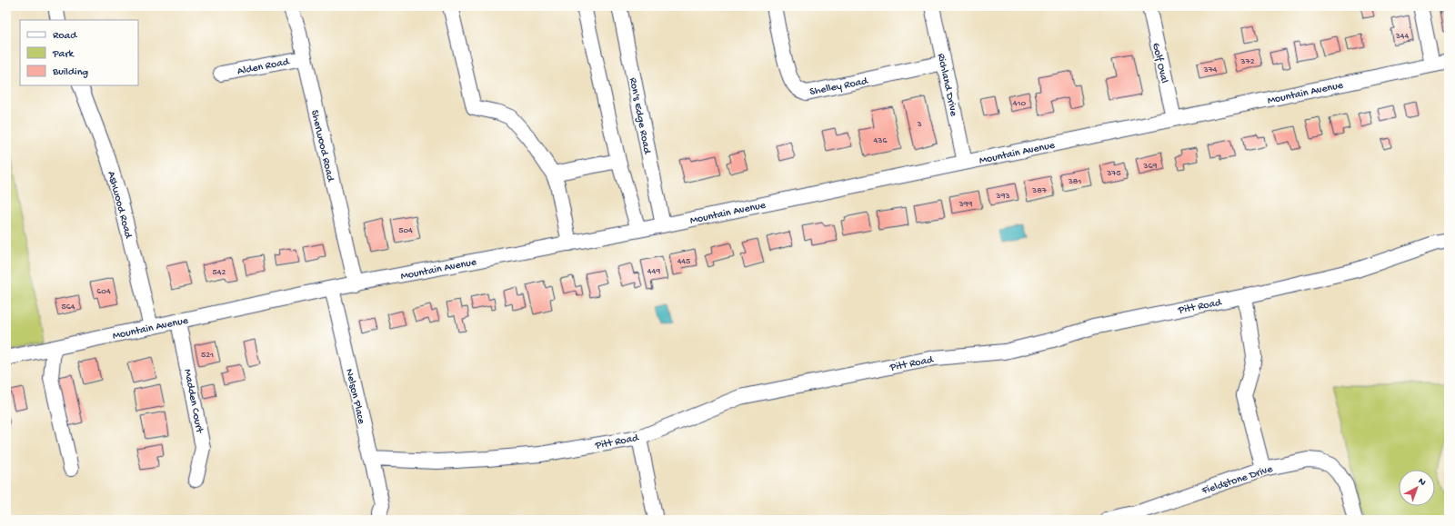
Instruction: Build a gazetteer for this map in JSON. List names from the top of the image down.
{
  "streets": {
    "street": [
      "Golf Oval",
      "Alden Road",
      "Richland Drive",
      "Shelley Road",
      "Mountain Avenue",
      "Ron's Edge Road",
      "Sherwood Road",
      "Ashwood Road",
      "Pitt Road",
      "Nelson Place",
      "Madden Court",
      "Fieldstone Drive"
    ]
  },
  "crossings": [
    ["Golf Oval", "Mountain Avenue"],
    ["Alden Road", "Sherwood Road"],
    ["Richland Drive", "Shelley Road"],
    ["Richland Drive", "Mountain Avenue"],
    ["Mountain Avenue", "Ron's Edge Road"],
    ["Mountain Avenue", "Sherwood Road"],
    ["Mountain Avenue", "Ashwood Road"],
    ["Mountain Avenue", "Nelson Place"],
    ["Mountain Avenue", "Madden Court"],
    ["Pitt Road", "Nelson Place"]
  ],
  "house_numbers": [
    "344",
    "372",
    "374",
    "410",
    "3",
    "436",
    "369",
    "375",
    "381",
    "387",
    "393",
    "399",
    "504",
    "445",
    "449",
    "542",
    "604",
    "564",
    "521"
  ],
  "legend": ["Road", "Park", "Building"],
  "north": "top right"
}
